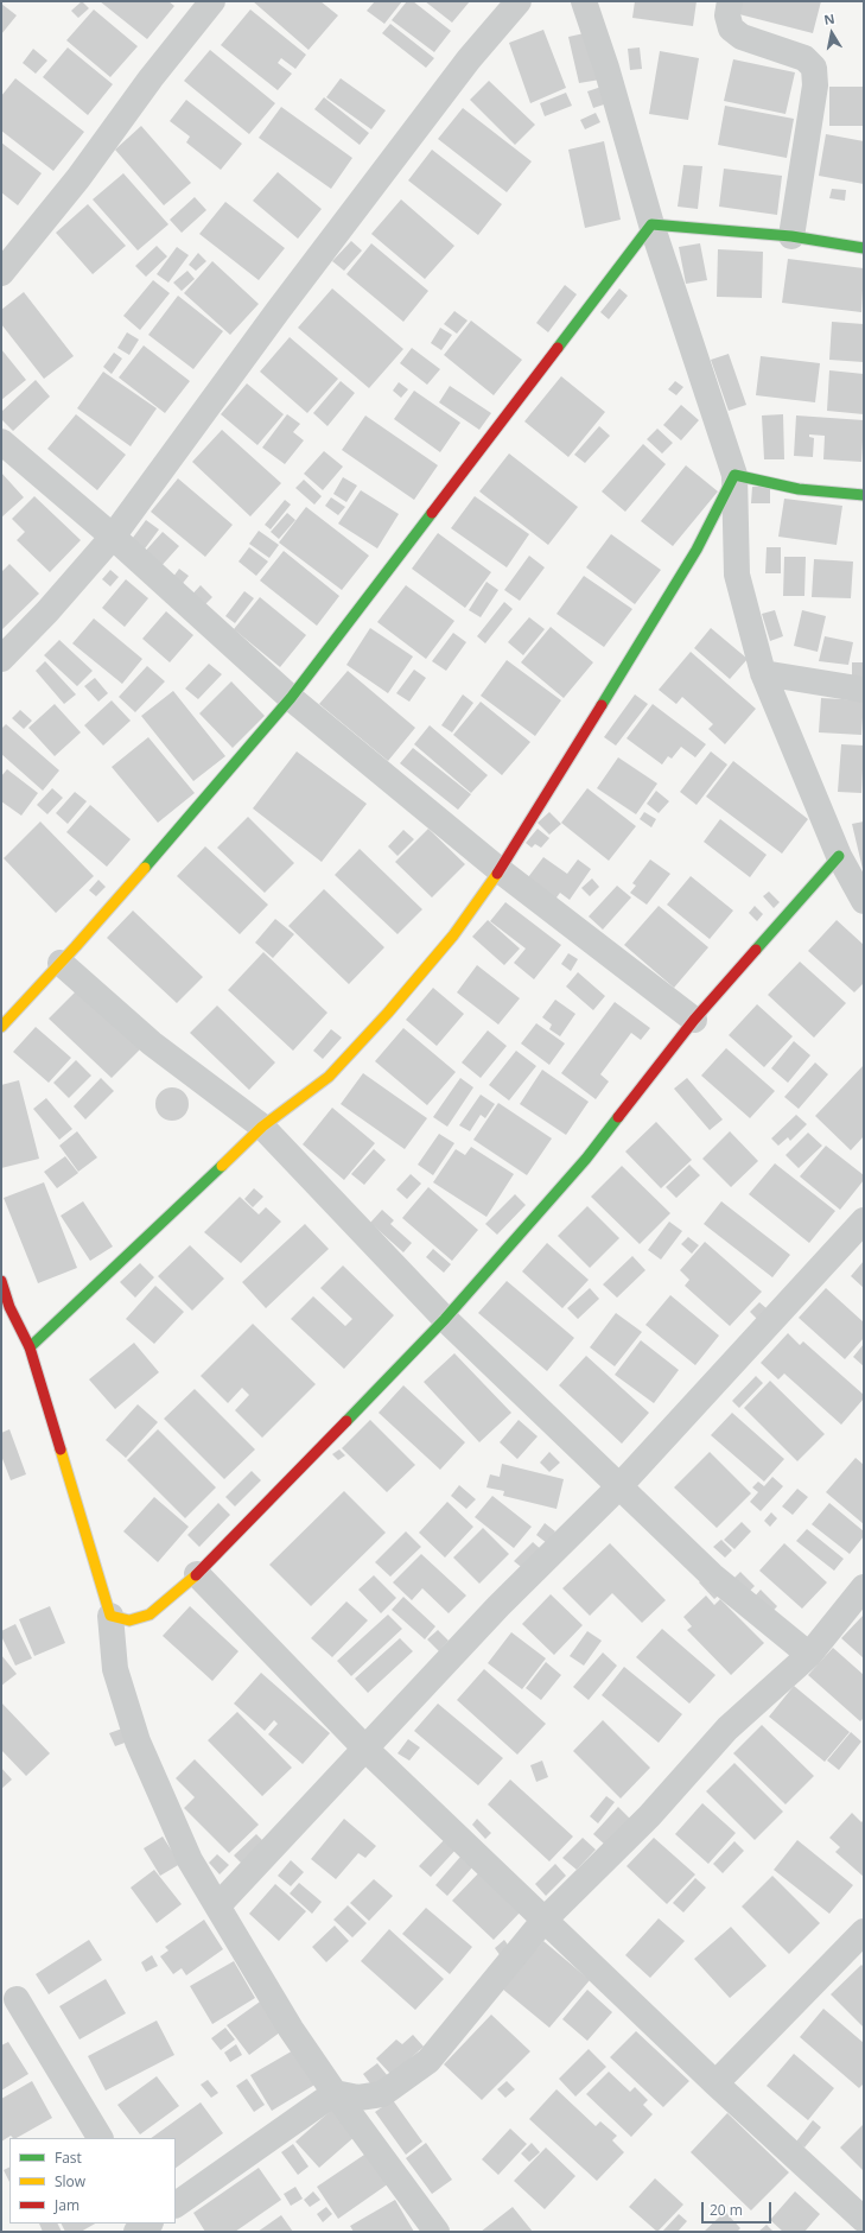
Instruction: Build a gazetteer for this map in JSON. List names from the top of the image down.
{
  "legend": ["Fast", "Slow", "Jam"],
  "scale_bar": "20 m",
  "north": "top"
}
